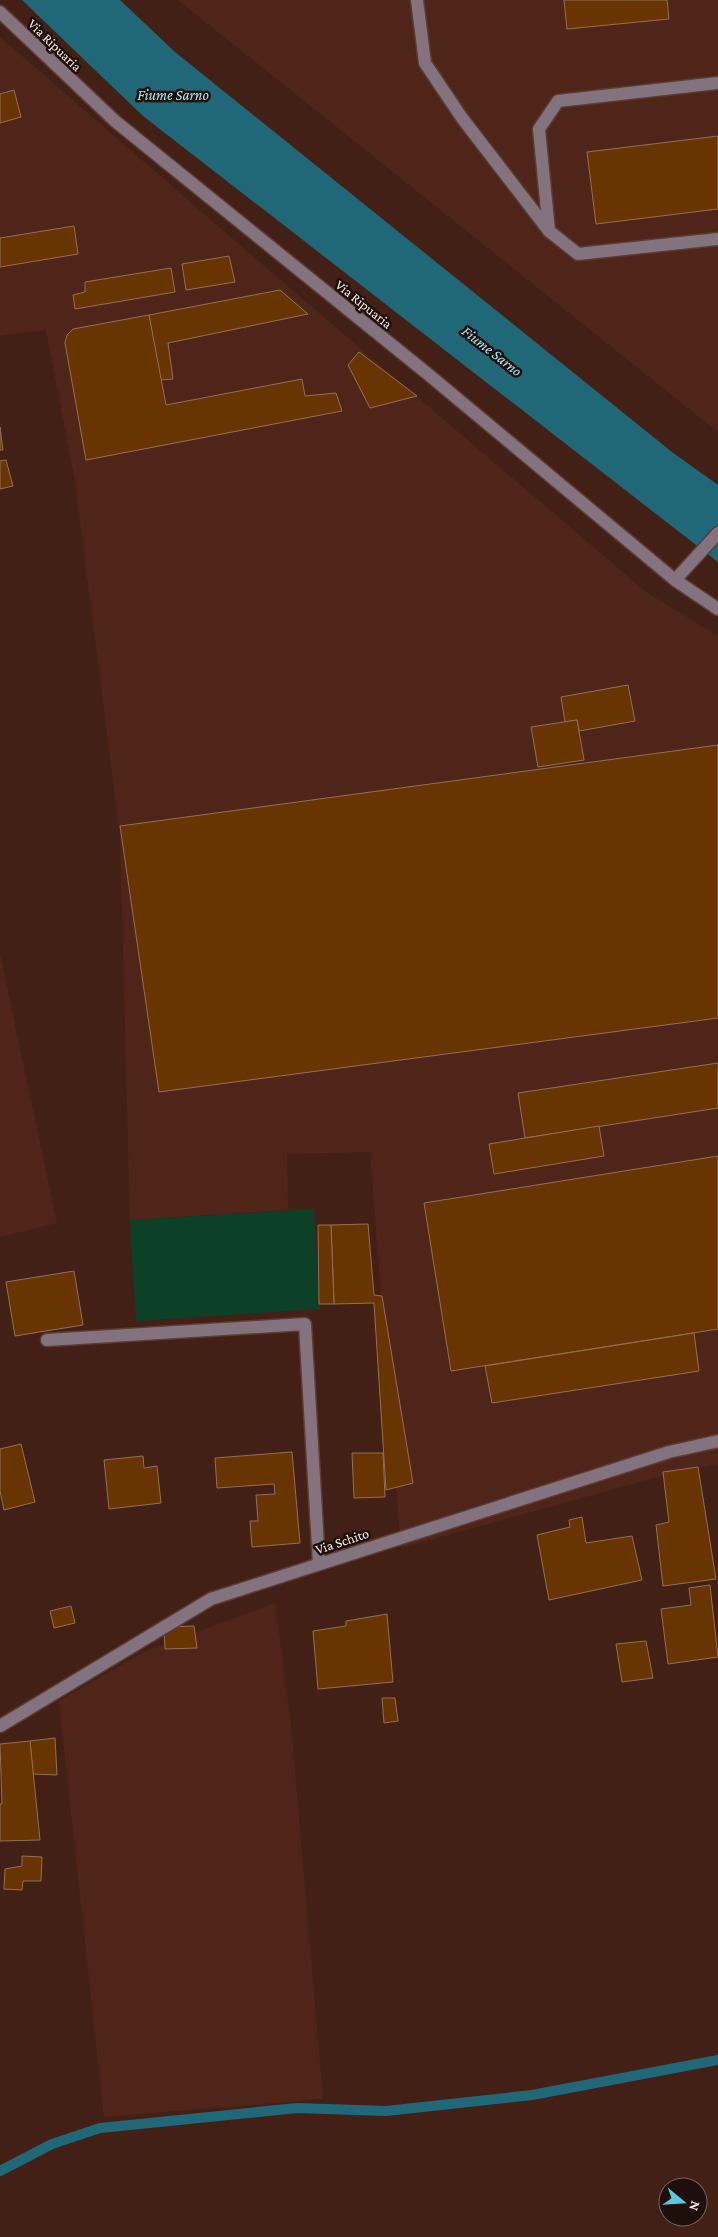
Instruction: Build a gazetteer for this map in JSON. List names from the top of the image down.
{
  "streets": {
    "street": ["Via Ripuaria", "Via Schito"]
  },
  "water": ["Fiume Sarno"],
  "north": "right"
}
